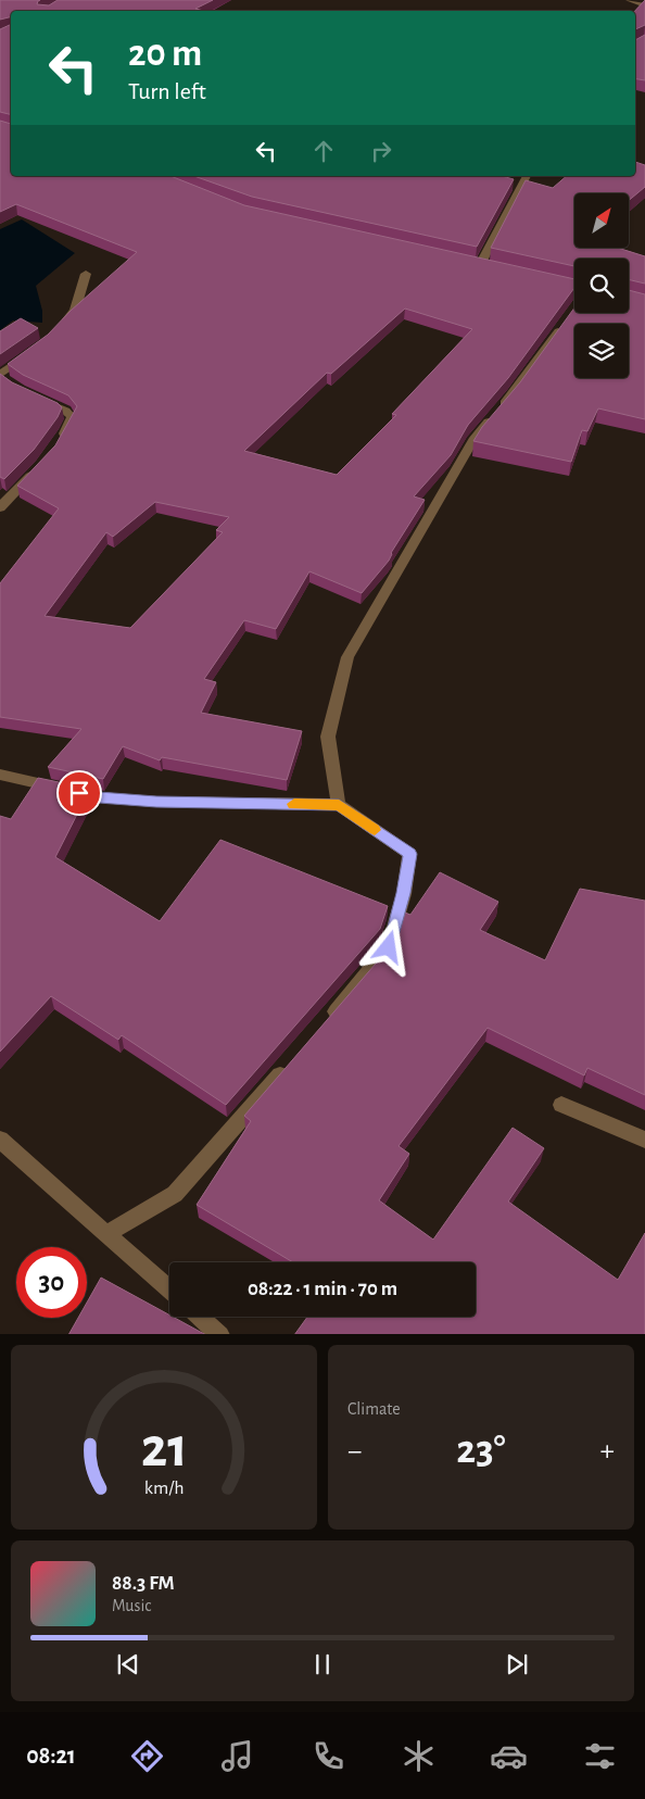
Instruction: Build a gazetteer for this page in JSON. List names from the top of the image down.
{
  "north": "top right",
  "page": {
    "turn": ["20 m", "Turn left"],
    "limit": "30",
    "trip": "08:22 · 1 min · 70 m",
    "tile": "Climate",
    "heat": ["−", "23°", "+"],
    "song": ["88.3 FM", "Music"],
    "tabs": "08:21",
    "gauge": ["21", "km/h"]
  }
}
